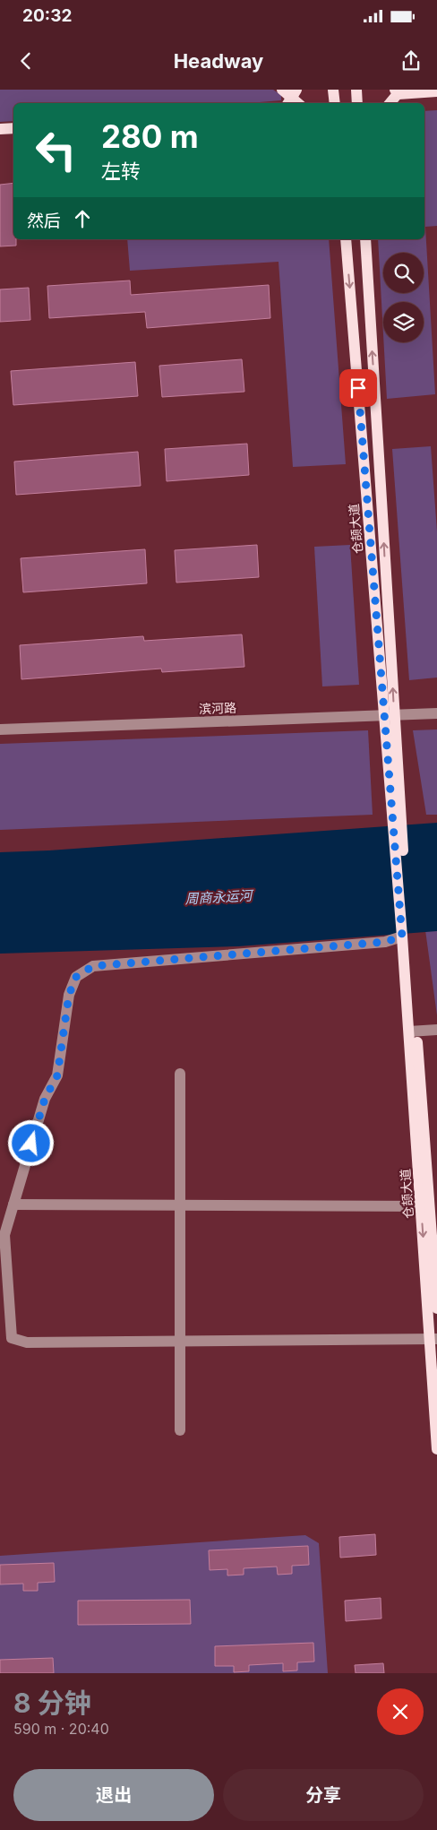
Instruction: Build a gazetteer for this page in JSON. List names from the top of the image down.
{
  "streets": {
    "main road": ["仓颉大道"],
    "street": ["滨河路"]
  },
  "crossings": [
    ["仓颉大道", "滨河路"]
  ],
  "water": ["周商永运河"],
  "page": {
    "status": "20:32",
    "header": "Headway",
    "turn": ["280 m", "左转"],
    "then": "然后",
    "heading": ["8 分钟", "590 m · 20:40"],
    "buttons": ["退出", "分享"]
  }
}
